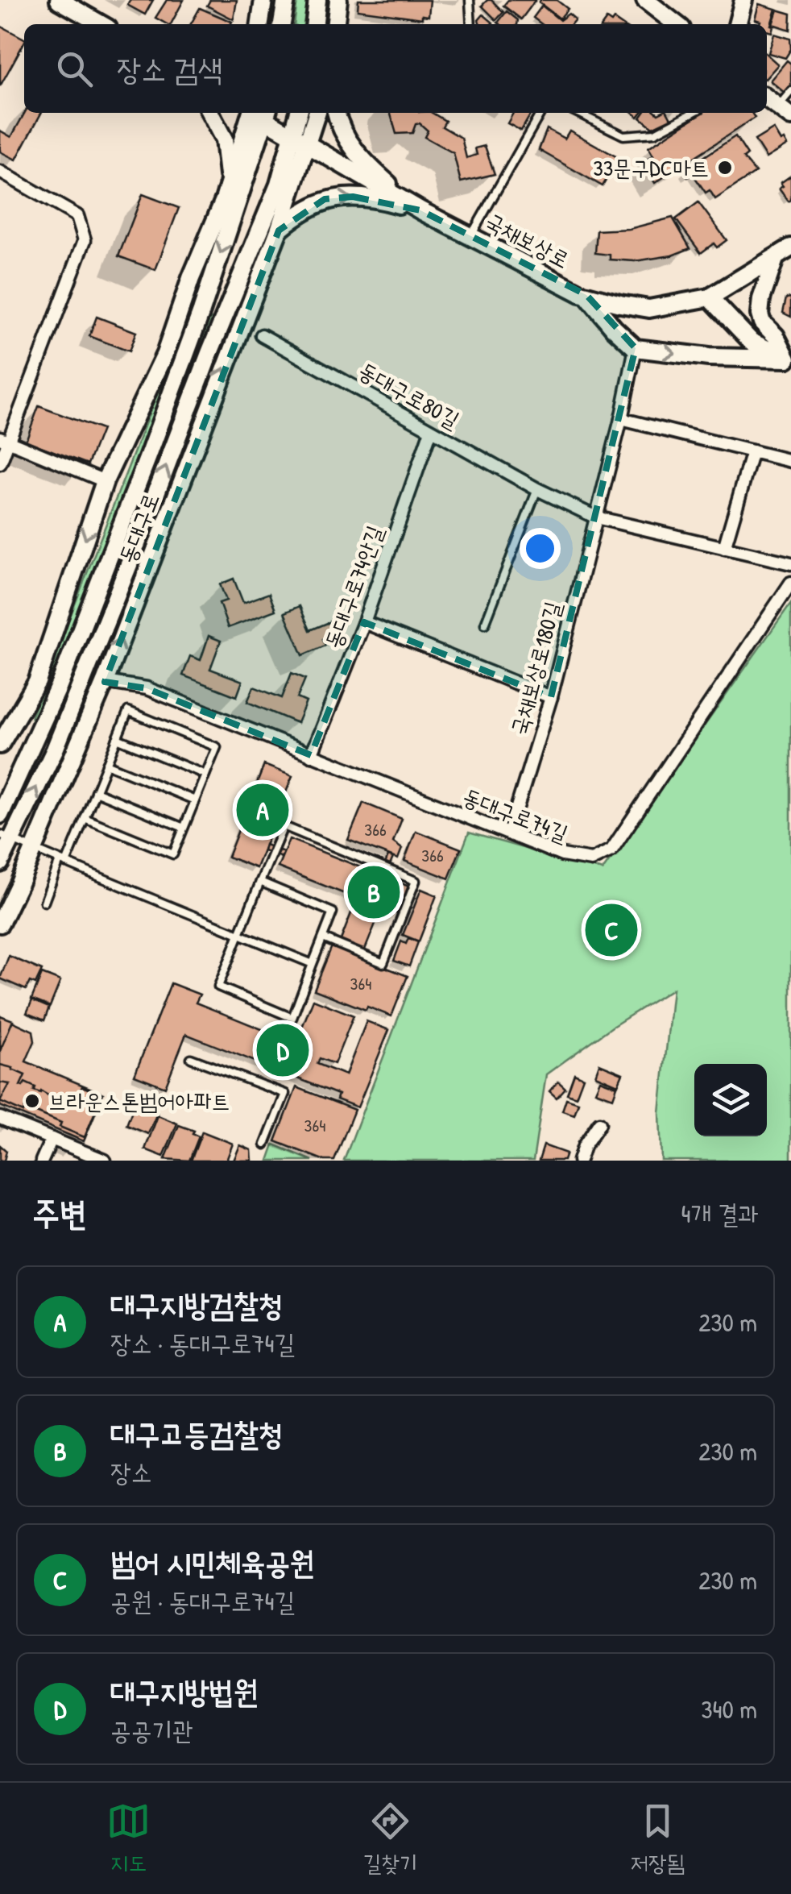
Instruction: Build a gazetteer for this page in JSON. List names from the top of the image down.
{
  "streets": {
    "main road": ["국채보상로", "동대구로"],
    "street": [
      "동대구로80길",
      "동대구로74안길",
      "국채보상로180길",
      "동대구로74길"
    ]
  },
  "crossings": [
    ["국채보상로", "동대구로"],
    ["동대구로80길", "동대구로74안길"],
    ["동대구로80길", "국채보상로180길"],
    ["동대구로", "동대구로74길"],
    ["동대구로74안길", "동대구로74길"],
    ["국채보상로180길", "동대구로74길"]
  ],
  "places": ["33문구DC마트", "브라운스톤범어아파트"],
  "house_numbers": [
    "366",
    "366",
    "364",
    "364"
  ],
  "page": {
    "search": "장소 검색",
    "pins": [
      "A",
      "B",
      "C",
      "D"
    ],
    "heading": ["주변", "4개 결과"],
    "list": [
      {
        "mark": "A",
        "name": "대구지방검찰청",
        "note": "장소 · 동대구로74길",
        "value": "230 m"
      },
      {
        "mark": "B",
        "name": "대구고등검찰청",
        "note": "장소",
        "value": "230 m"
      },
      {
        "mark": "C",
        "name": "범어 시민체육공원",
        "note": "공원 · 동대구로74길",
        "value": "230 m"
      },
      {
        "mark": "D",
        "name": "대구지방법원",
        "note": "공공기관",
        "value": "340 m"
      }
    ],
    "nav": ["지도", "길찾기", "저장됨"]
  }
}
